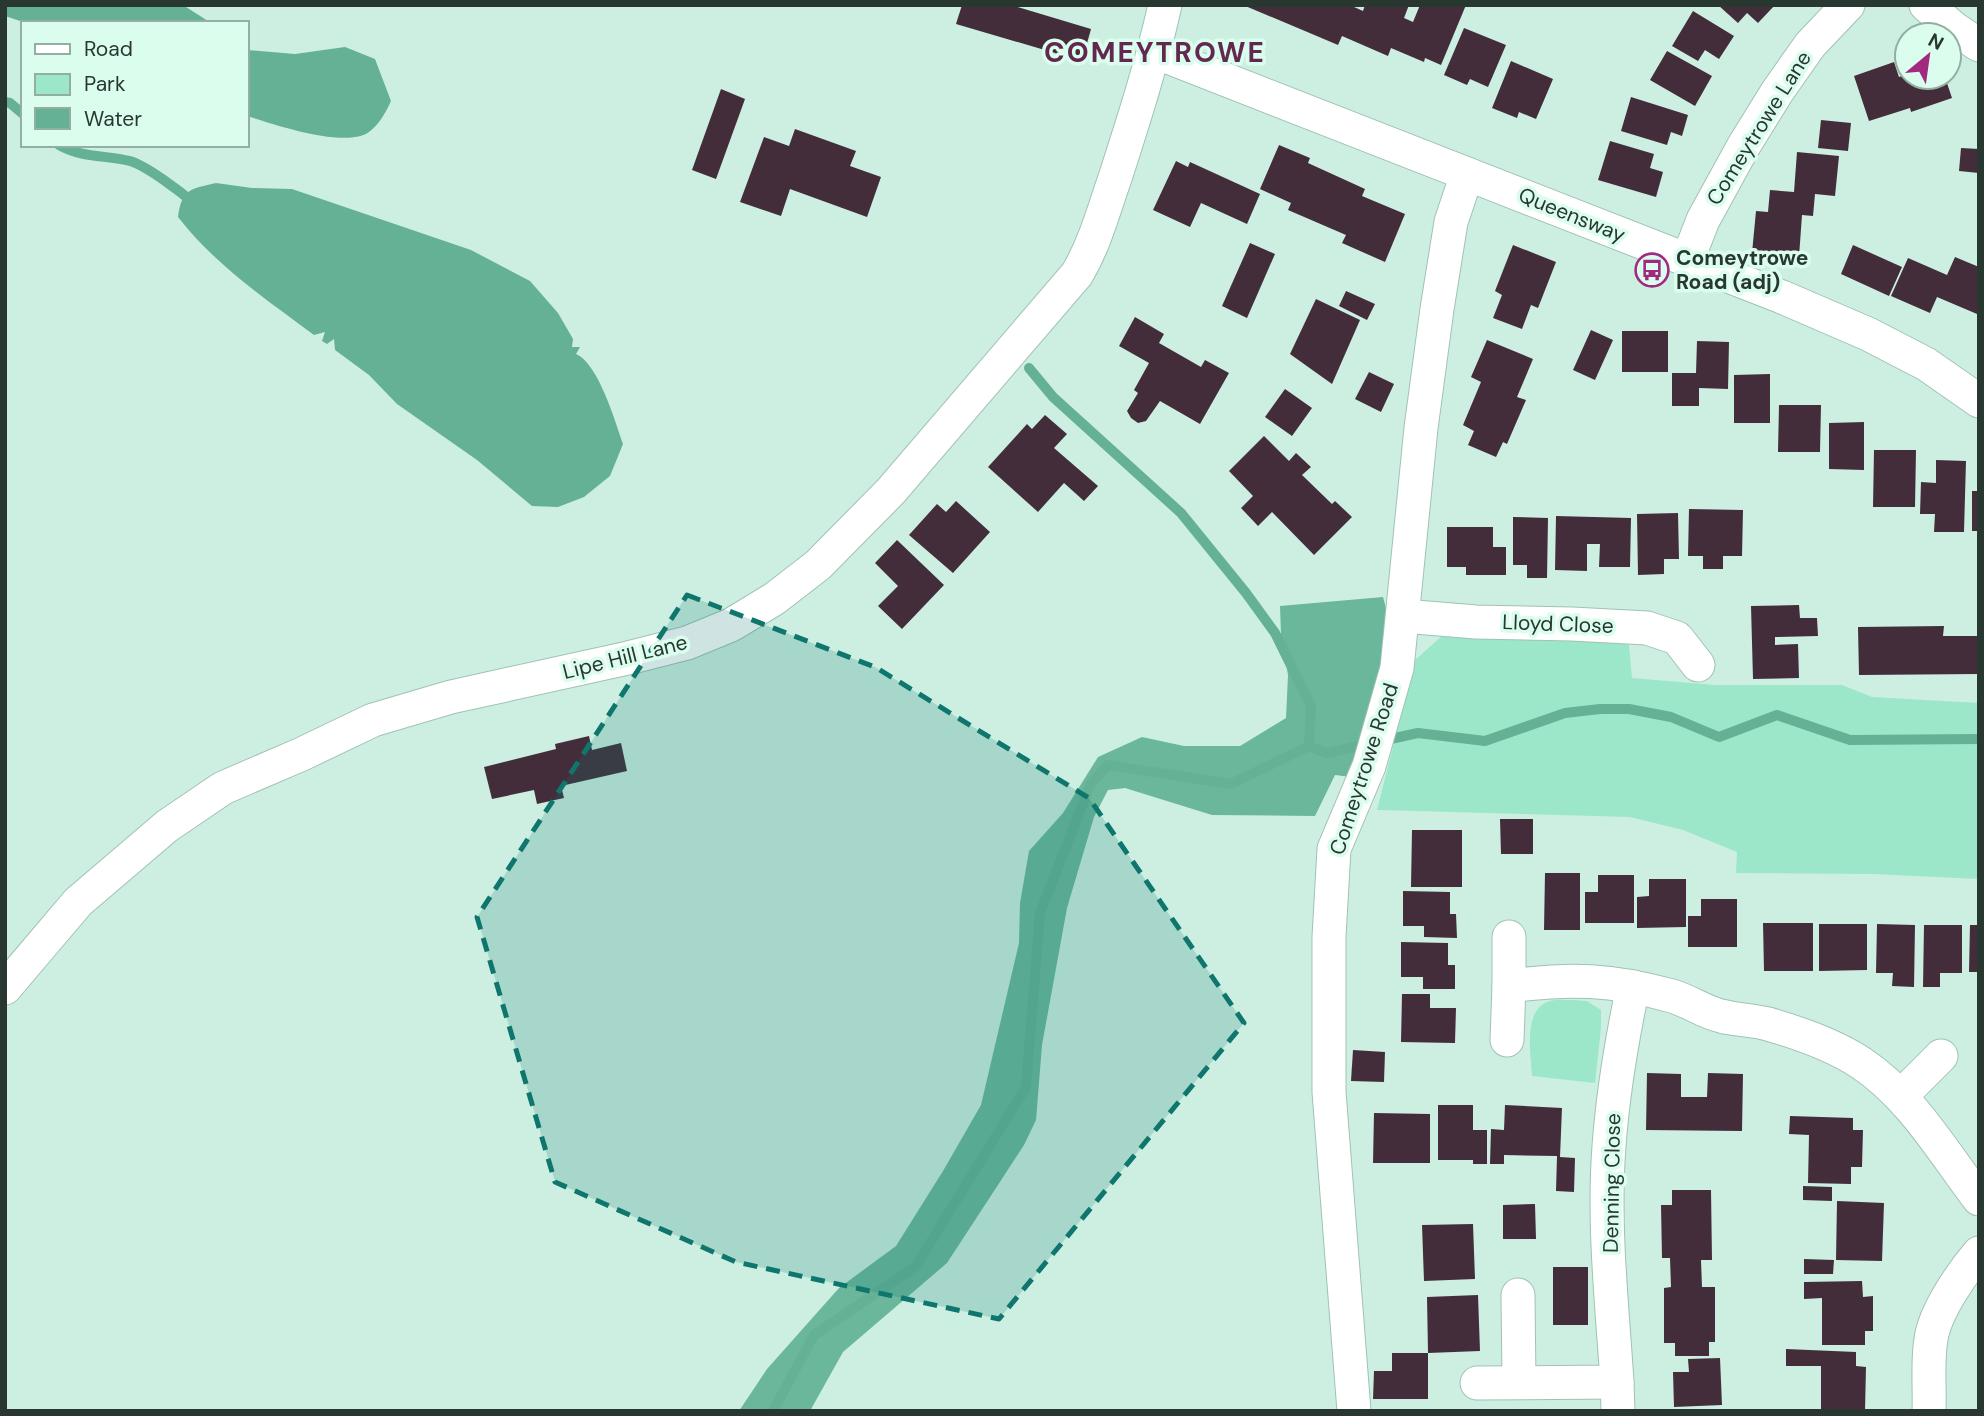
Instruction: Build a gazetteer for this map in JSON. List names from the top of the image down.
{
  "streets": {
    "street": [
      "Comeytrowe Lane",
      "Queensway",
      "Lloyd Close",
      "Lipe Hill Lane",
      "Comeytrowe Road",
      "Denning Close"
    ]
  },
  "crossings": [
    ["Comeytrowe Lane", "Queensway"],
    ["Queensway", "Lipe Hill Lane"],
    ["Queensway", "Comeytrowe Road"],
    ["Lloyd Close", "Comeytrowe Road"]
  ],
  "districts": ["COMEYTROWE"],
  "places": {
    "bus stop": ["Comeytrowe Road (adj)"]
  },
  "legend": ["Road", "Park", "Water"],
  "north": "top right"
}
